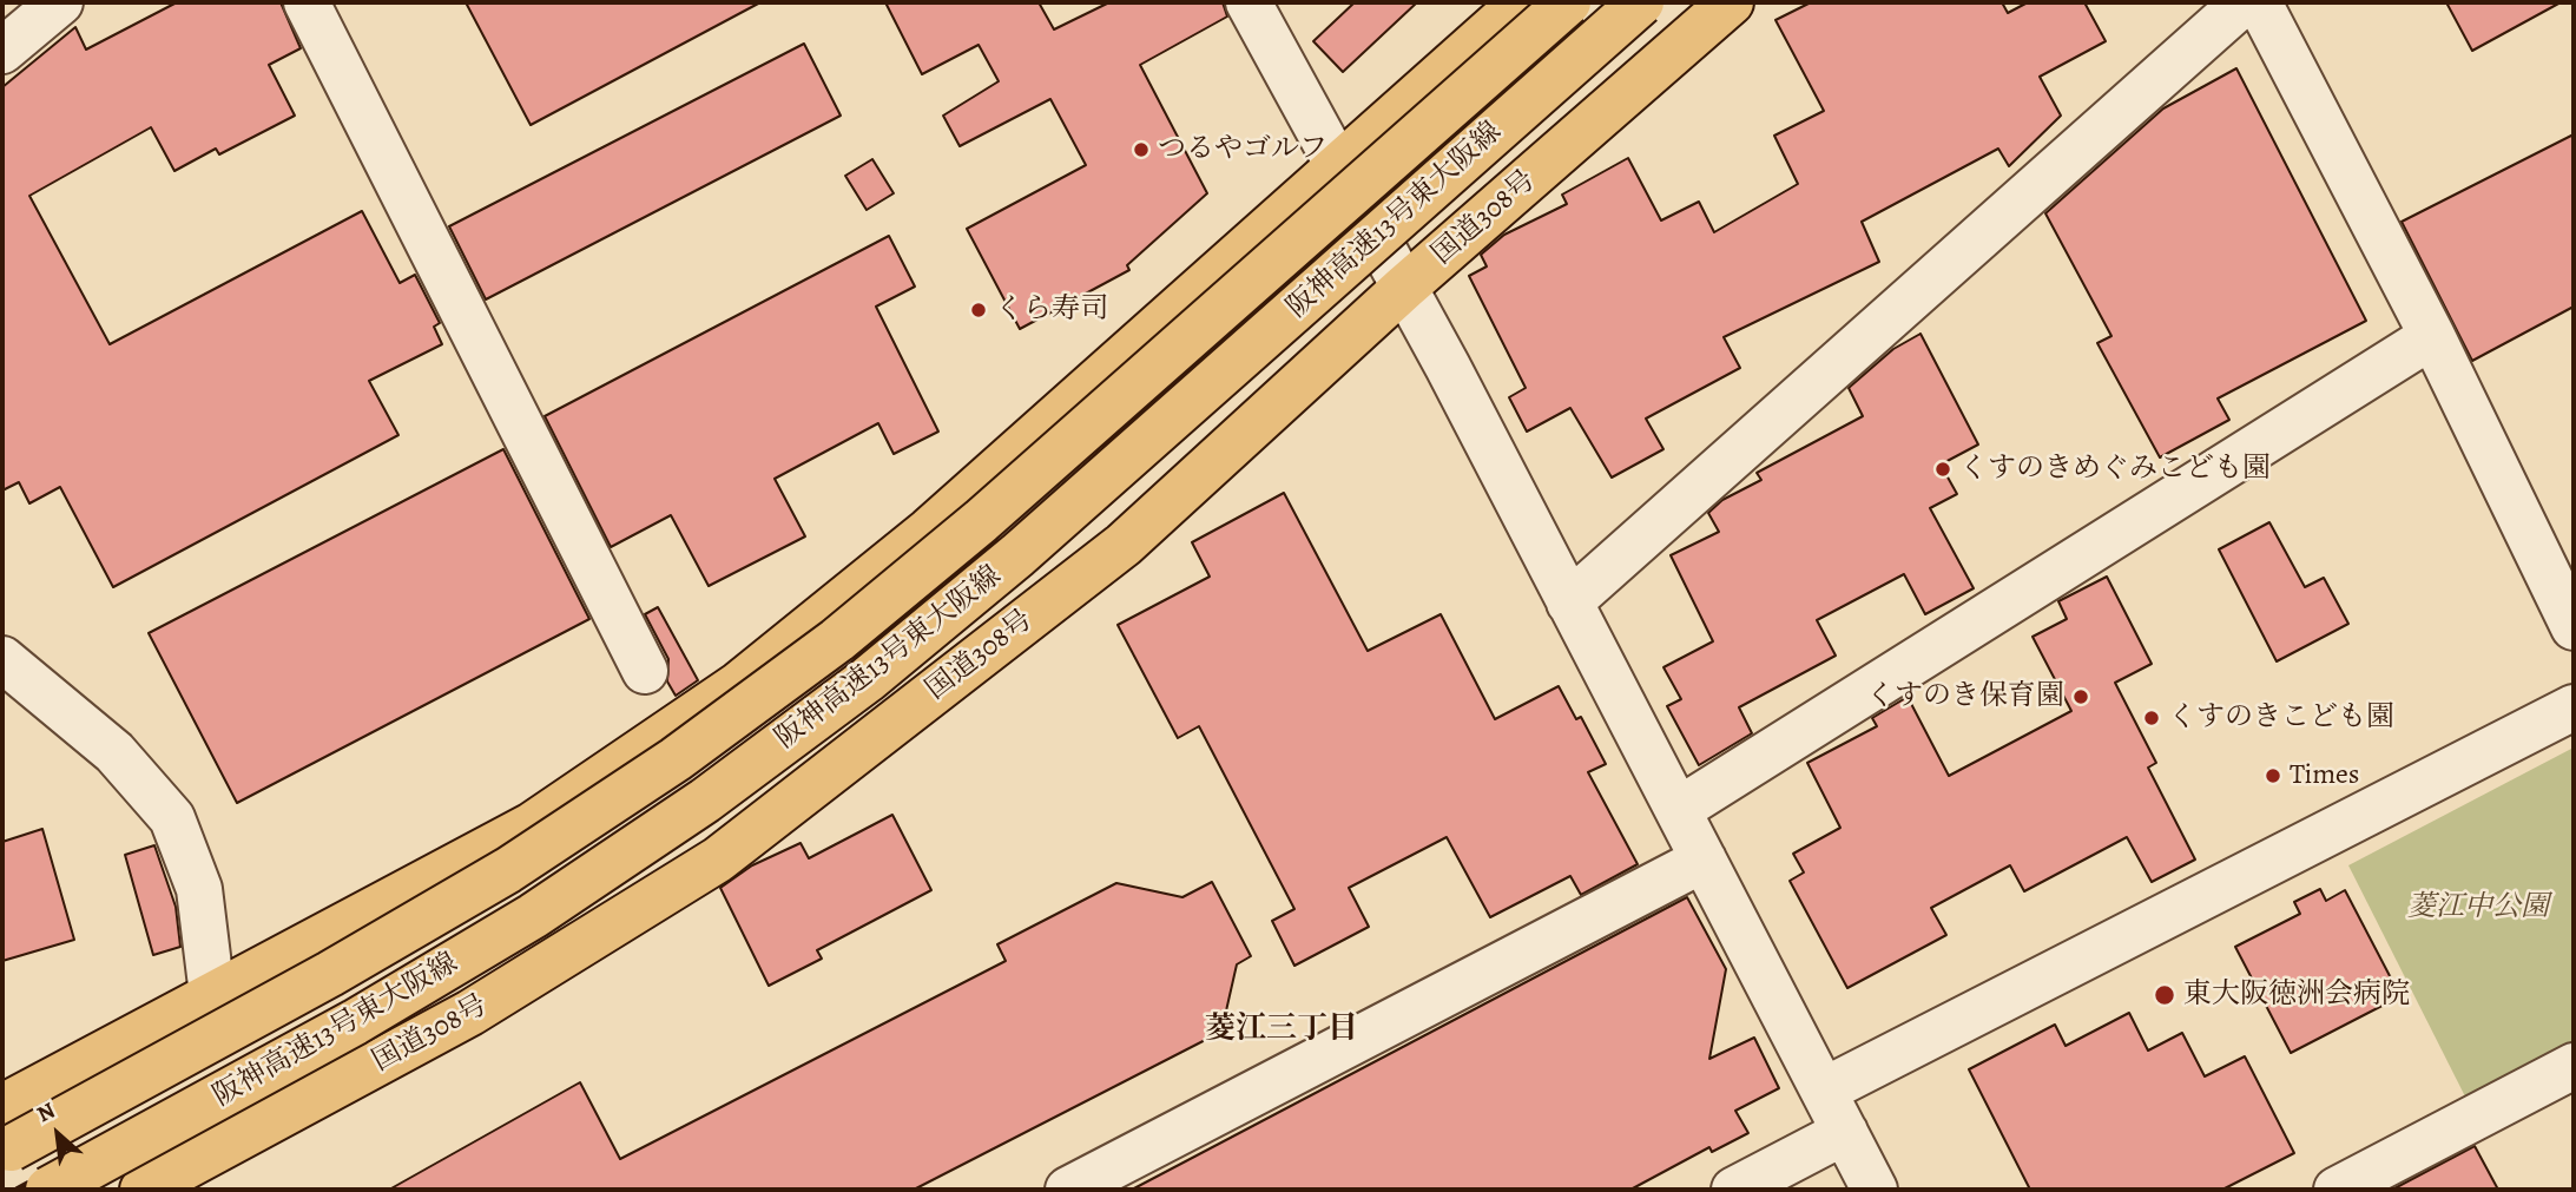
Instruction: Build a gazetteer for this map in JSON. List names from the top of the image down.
{
  "streets": {
    "highway": ["国道308号", "阪神高速13号東大阪線"]
  },
  "districts": ["菱江三丁目"],
  "parks": ["菱江中公園"],
  "places": [
    "つるやゴルフ",
    "くら寿司",
    "くすのきめぐみこども園",
    "くすのき保育園",
    "くすのきこども園",
    "Times",
    "東大阪徳洲会病院"
  ],
  "north": "top left"
}
